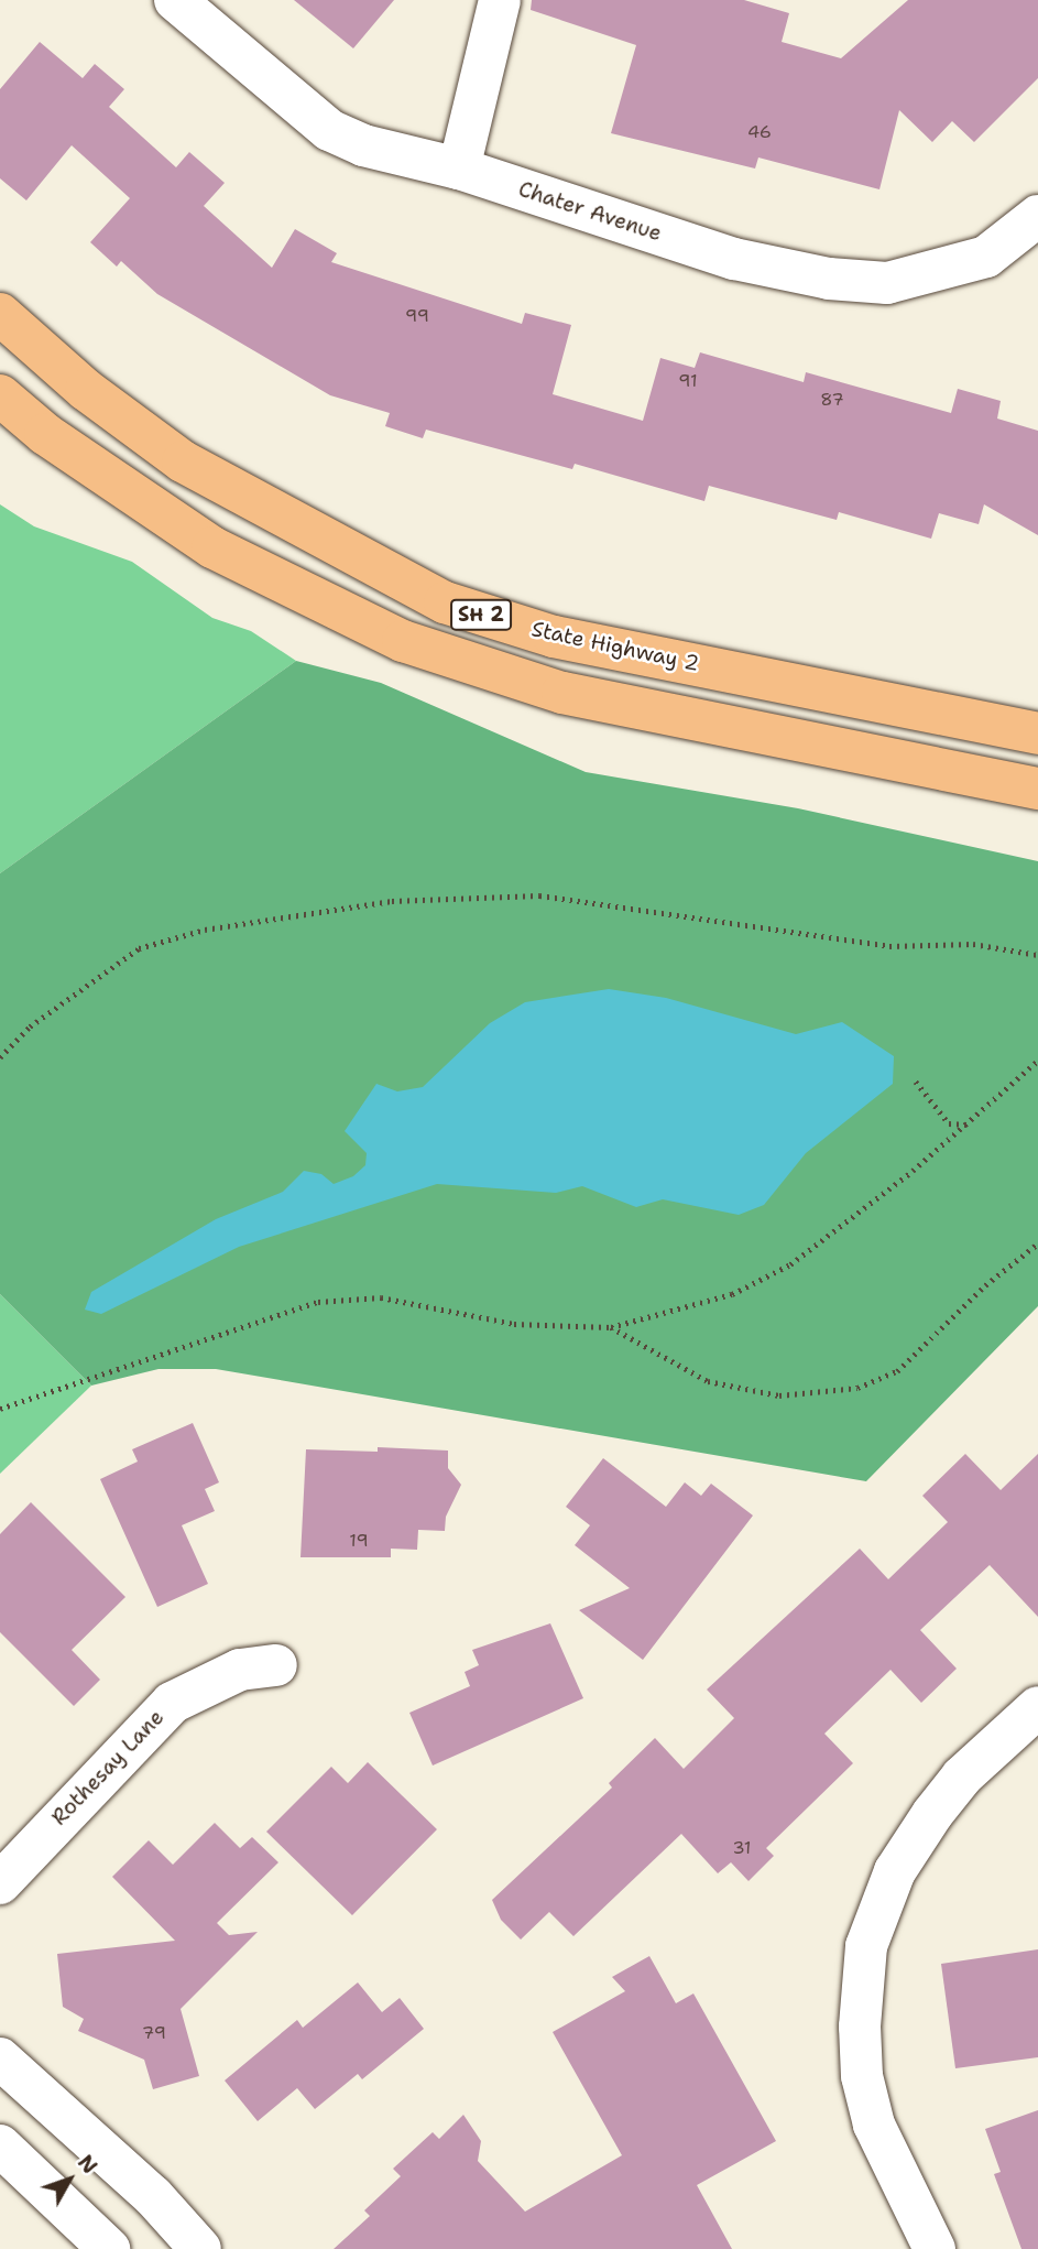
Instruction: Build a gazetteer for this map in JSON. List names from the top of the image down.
{
  "streets": {
    "highway": ["SH 2", "State Highway 2"],
    "street": ["Chater Avenue", "Rothesay Lane"]
  },
  "house_numbers": [
    "46",
    "99",
    "91",
    "87",
    "19",
    "31",
    "79"
  ],
  "north": "top right"
}
